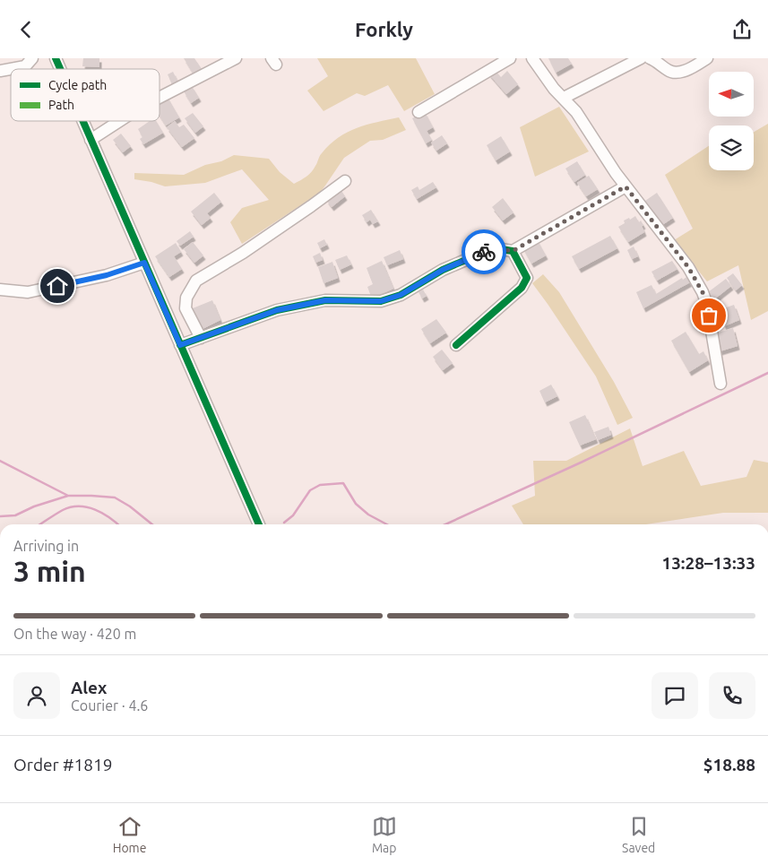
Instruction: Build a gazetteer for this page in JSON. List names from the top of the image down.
{
  "legend": ["Cycle path", "Path"],
  "north": "left",
  "page": {
    "header": "Forkly",
    "heading": ["3 min", "Arriving in", "13:28–13:33"],
    "panel": [
      "Alex",
      "Courier · 4.6",
      "Order #1819",
      "$18.88"
    ],
    "bar": "On the way · 420 m",
    "tabs": ["Home", "Map", "Saved"]
  }
}
